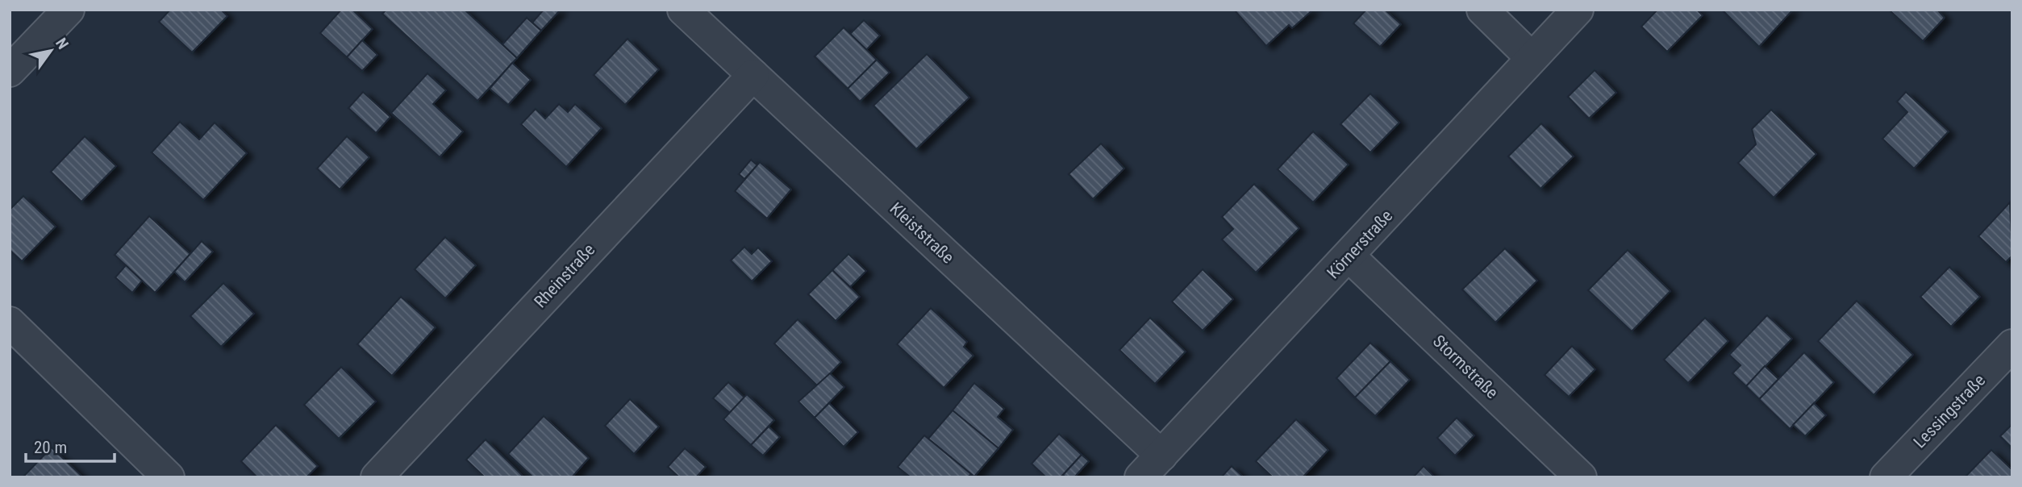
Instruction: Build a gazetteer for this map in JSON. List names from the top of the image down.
{
  "streets": {
    "street": [
      "Kleiststraße",
      "Körnerstraße",
      "Rheinstraße",
      "Stormstraße",
      "Lessingstraße"
    ]
  },
  "crossings": [
    ["Kleiststraße", "Körnerstraße"],
    ["Kleiststraße", "Rheinstraße"],
    ["Körnerstraße", "Stormstraße"]
  ],
  "scale_bar": "20 m",
  "north": "top right"
}
